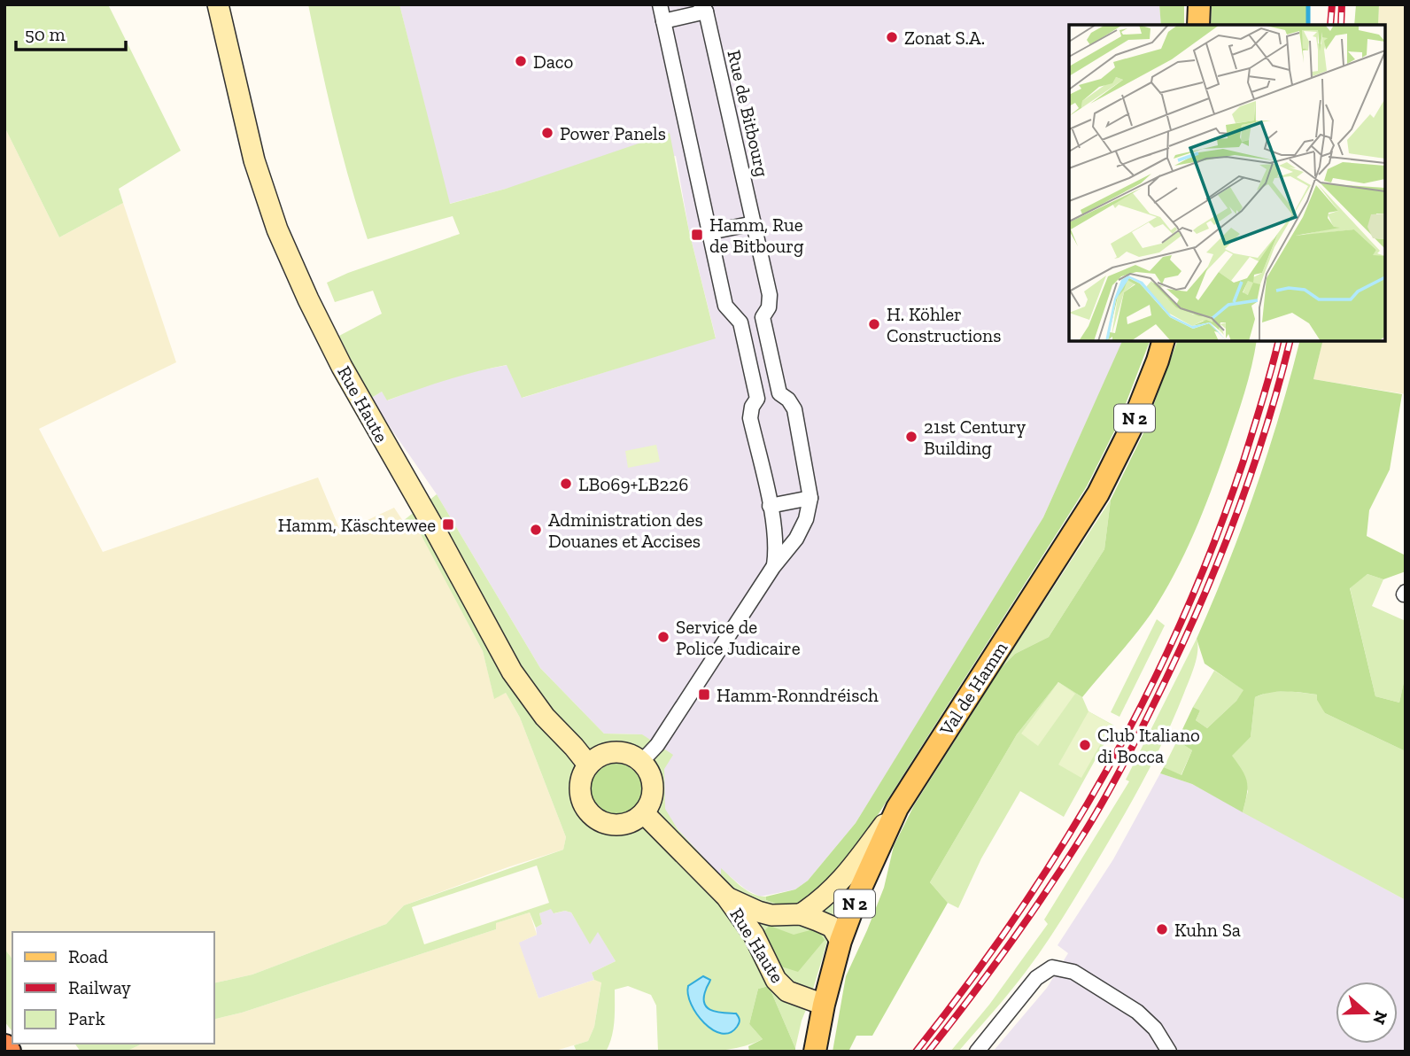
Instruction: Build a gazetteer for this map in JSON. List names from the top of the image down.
{
  "streets": {
    "main road": ["Rue Haute", "N 2", "Val de Hamm"],
    "street": ["Rue de Bitbourg"]
  },
  "crossings": [
    ["Rue de Bitbourg", "Rue Haute"],
    ["Rue Haute", "Val de Hamm"]
  ],
  "places": {
    "other": [
      "Zonat S.A.",
      "Daco",
      "Power Panels",
      "H. Köhler Constructions",
      "21st Century Building",
      "LB069+LB226",
      "Administration des Douanes et Accises",
      "Service de Police Judicaire",
      "Club Italiano di Bocca",
      "Kuhn Sa"
    ],
    "transit": ["Hamm, Rue de Bitbourg", "Hamm, Käschtewee", "Hamm-Ronndréisch"]
  },
  "legend": ["Road", "Railway", "Park"],
  "scale_bar": "50 m",
  "north": "right"
}
